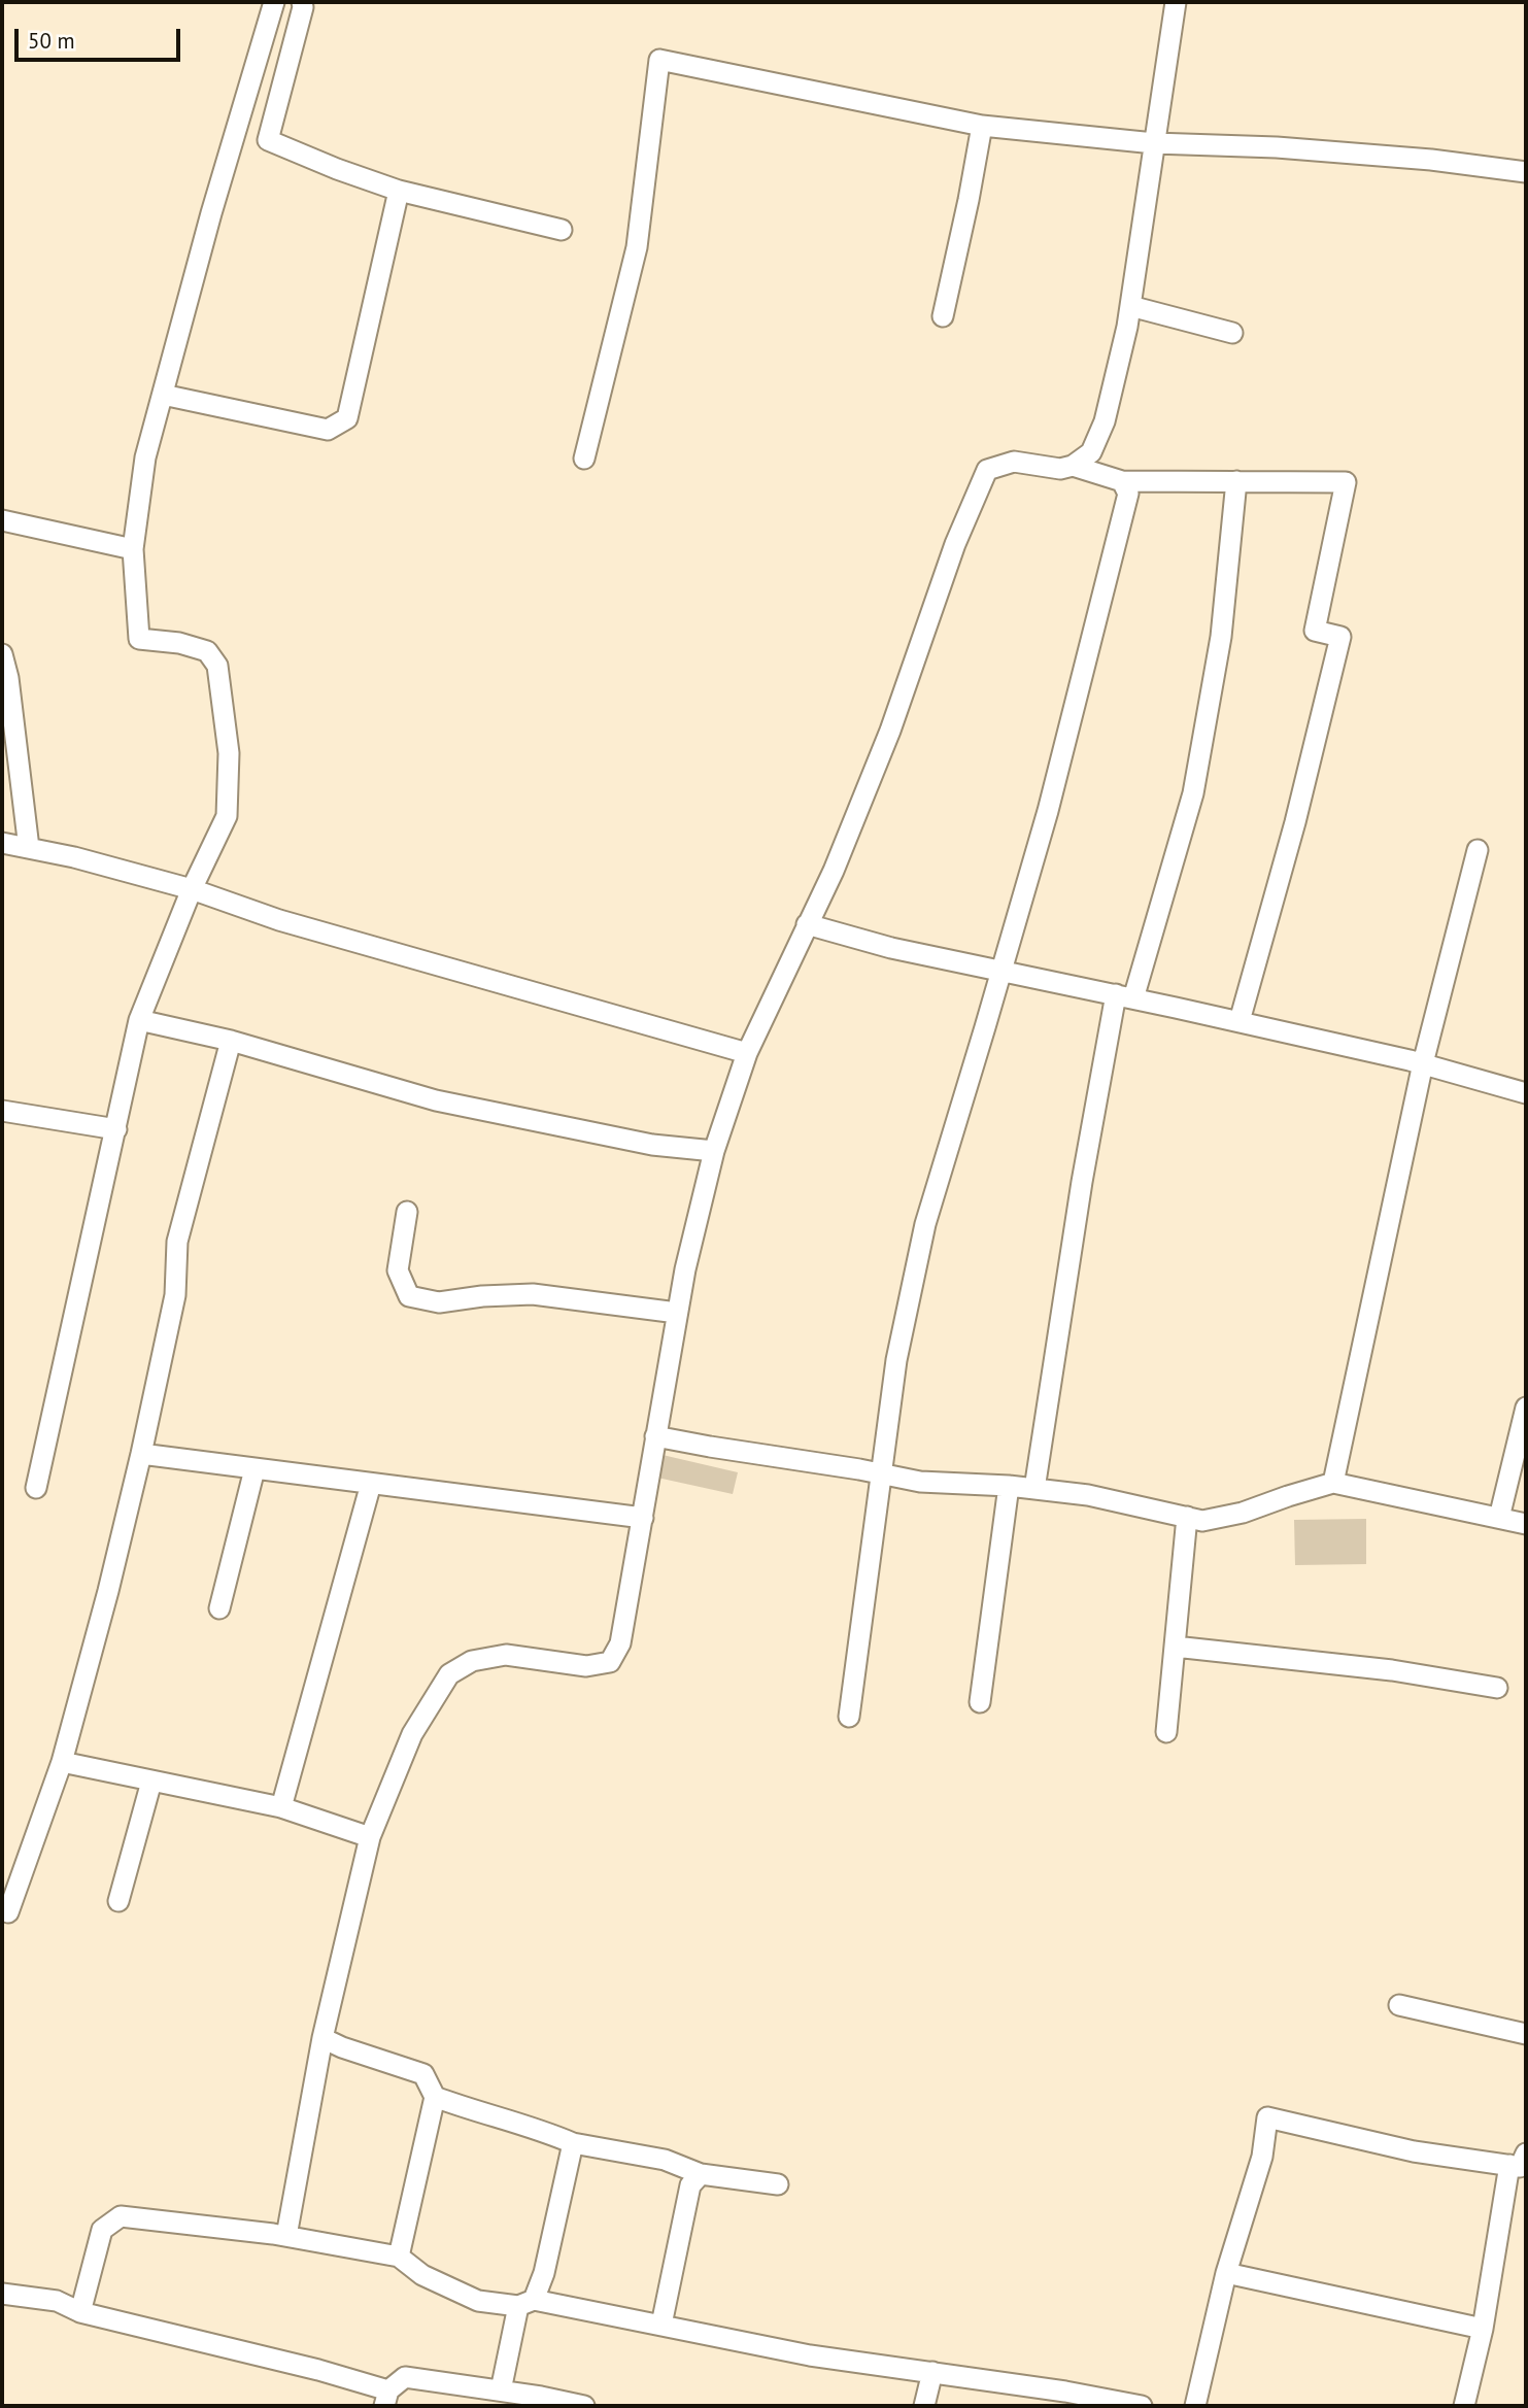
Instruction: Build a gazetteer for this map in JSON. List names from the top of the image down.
{
  "scale_bar": "50 m"
}
